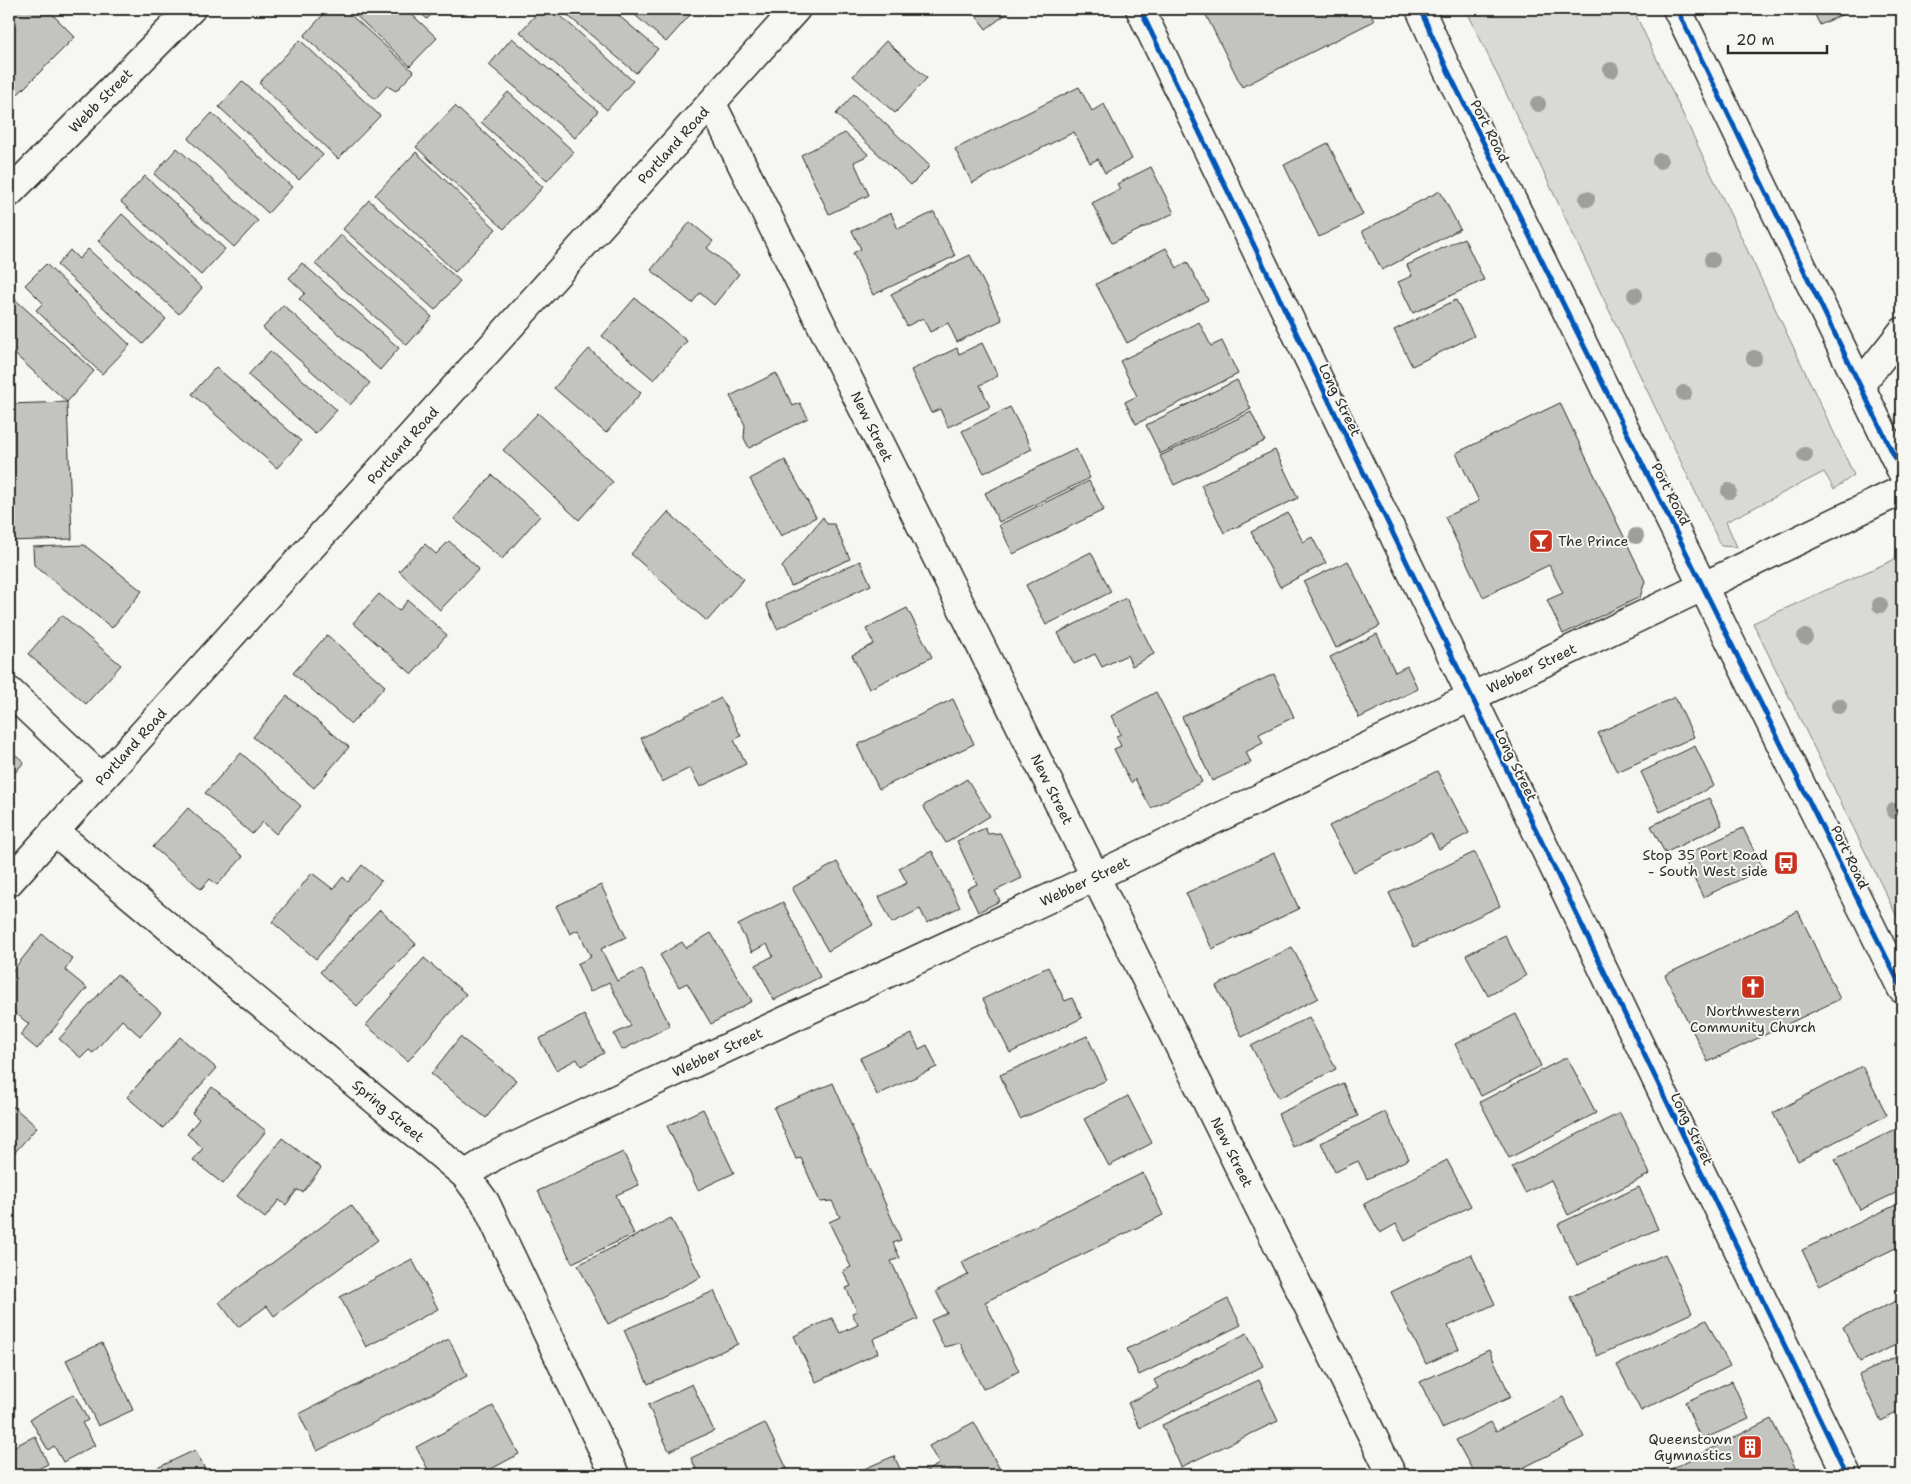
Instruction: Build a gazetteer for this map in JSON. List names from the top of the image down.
{
  "streets": {
    "main road": [
      "Webb Street",
      "Port Road",
      "Portland Road",
      "Long Street",
      "New Street",
      "Webber Street",
      "Spring Street"
    ]
  },
  "crossings": [
    ["Port Road", "Webber Street"],
    ["Portland Road", "New Street"],
    ["Portland Road", "Spring Street"],
    ["Long Street", "Webber Street"],
    ["New Street", "Webber Street"],
    ["Webber Street", "Spring Street"]
  ],
  "places": {
    "bar": ["The Prince"],
    "bus stop": ["Stop 35 Port Road - South West side"],
    "church": ["Northwestern Community Church"],
    "building": ["Queenstown Gymnastics"]
  },
  "scale_bar": "20 m"
}
